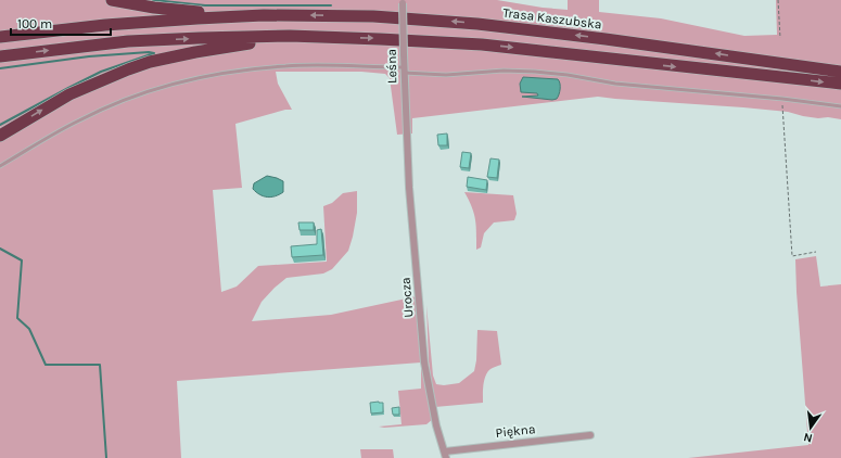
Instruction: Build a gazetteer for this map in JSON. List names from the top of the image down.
{
  "streets": {
    "highway": ["Trasa Kaszubska"],
    "street": ["Leśna", "Urocza", "Piękna"]
  },
  "crossings": [
    ["Leśna", "Urocza"],
    ["Urocza", "Piękna"]
  ],
  "scale_bar": "100 m",
  "north": "bottom"
}
